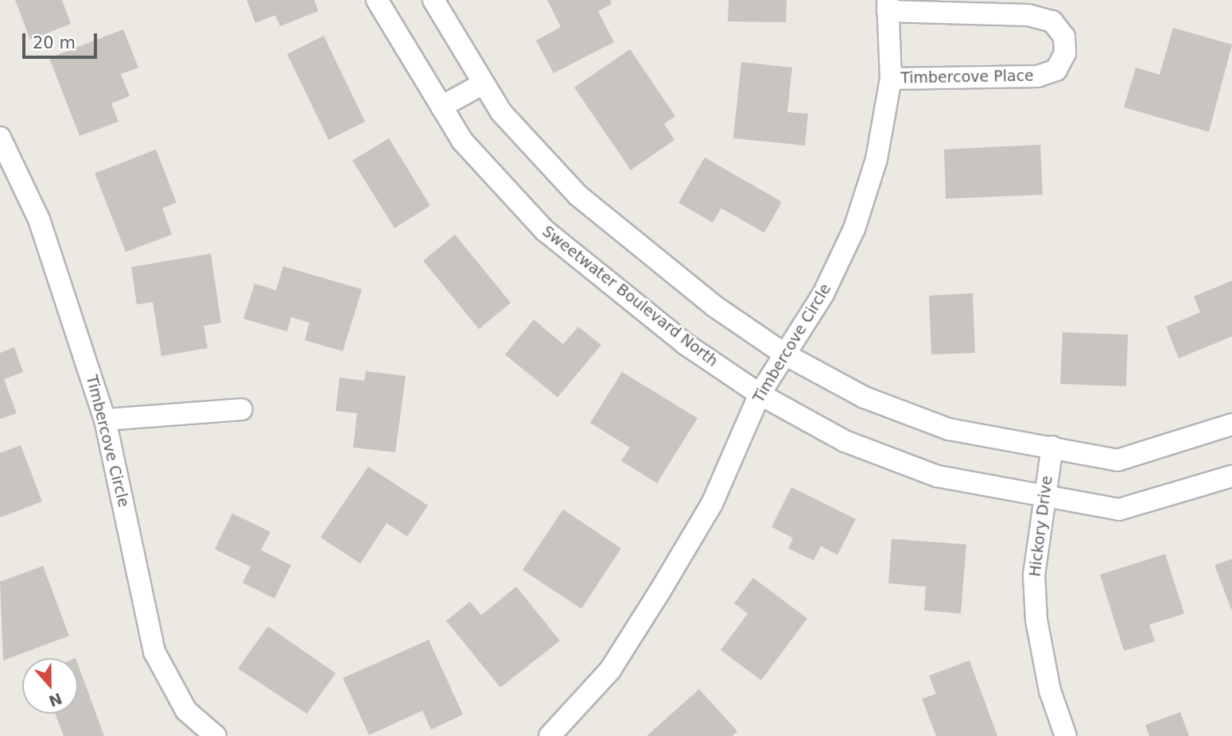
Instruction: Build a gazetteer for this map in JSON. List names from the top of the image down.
{
  "streets": {
    "street": [
      "Timbercove Place",
      "Sweetwater Boulevard North",
      "Timbercove Circle",
      "Hickory Drive"
    ]
  },
  "crossings": [
    ["Timbercove Place", "Timbercove Circle"],
    ["Sweetwater Boulevard North", "Timbercove Circle"],
    ["Sweetwater Boulevard North", "Hickory Drive"]
  ],
  "scale_bar": "20 m",
  "north": "bottom"
}
